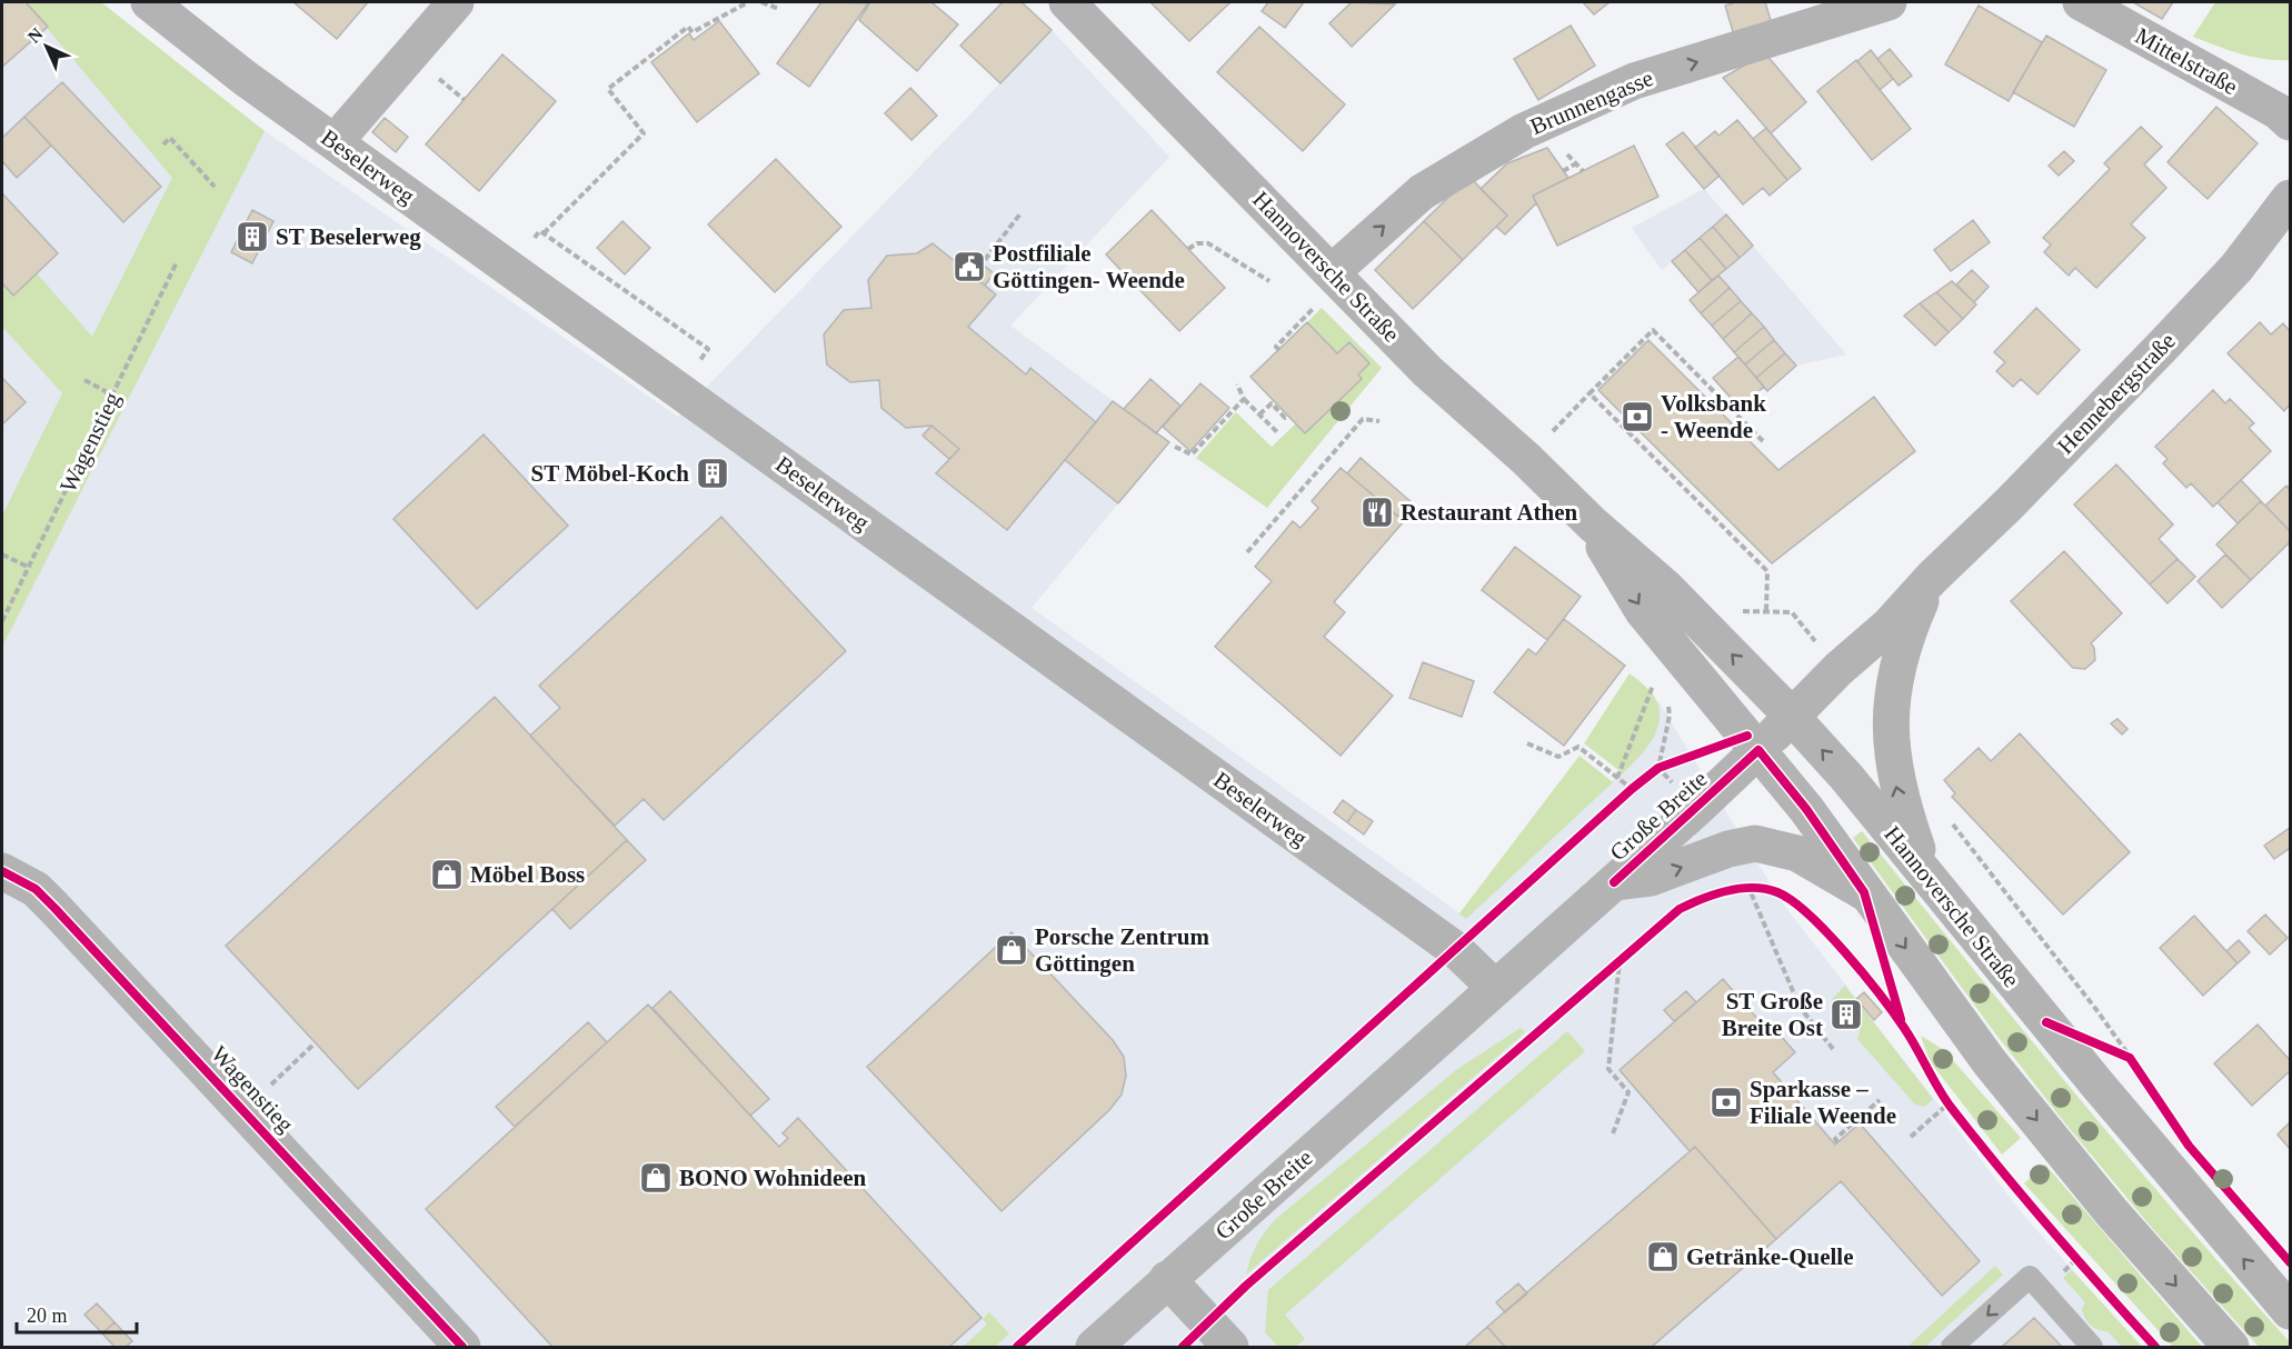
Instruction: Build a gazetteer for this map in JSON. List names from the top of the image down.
{
  "streets": {
    "street": [
      "Mittelstraße",
      "Brunnengasse",
      "Beselerweg",
      "Hannoversche Straße",
      "Hennebergstraße",
      "Wagenstieg",
      "Große Breite"
    ]
  },
  "crossings": [
    ["Brunnengasse", "Hannoversche Straße"],
    ["Beselerweg", "Große Breite"],
    ["Hannoversche Straße", "Hennebergstraße"],
    ["Hannoversche Straße", "Große Breite"],
    ["Hennebergstraße", "Große Breite"]
  ],
  "one_way": ["Brunnengasse"],
  "places": {
    "building": ["ST Beselerweg", "ST Möbel-Koch", "ST Große Breite Ost"],
    "public building": ["Postfiliale Göttingen- Weende"],
    "bank": ["Volksbank - Weende", "Sparkasse – Filiale Weende"],
    "restaurant": ["Restaurant Athen"],
    "shop": [
      "Möbel Boss",
      "Porsche Zentrum Göttingen",
      "BONO Wohnideen",
      "Getränke-Quelle"
    ]
  },
  "scale_bar": "20 m",
  "north": "top left"
}
